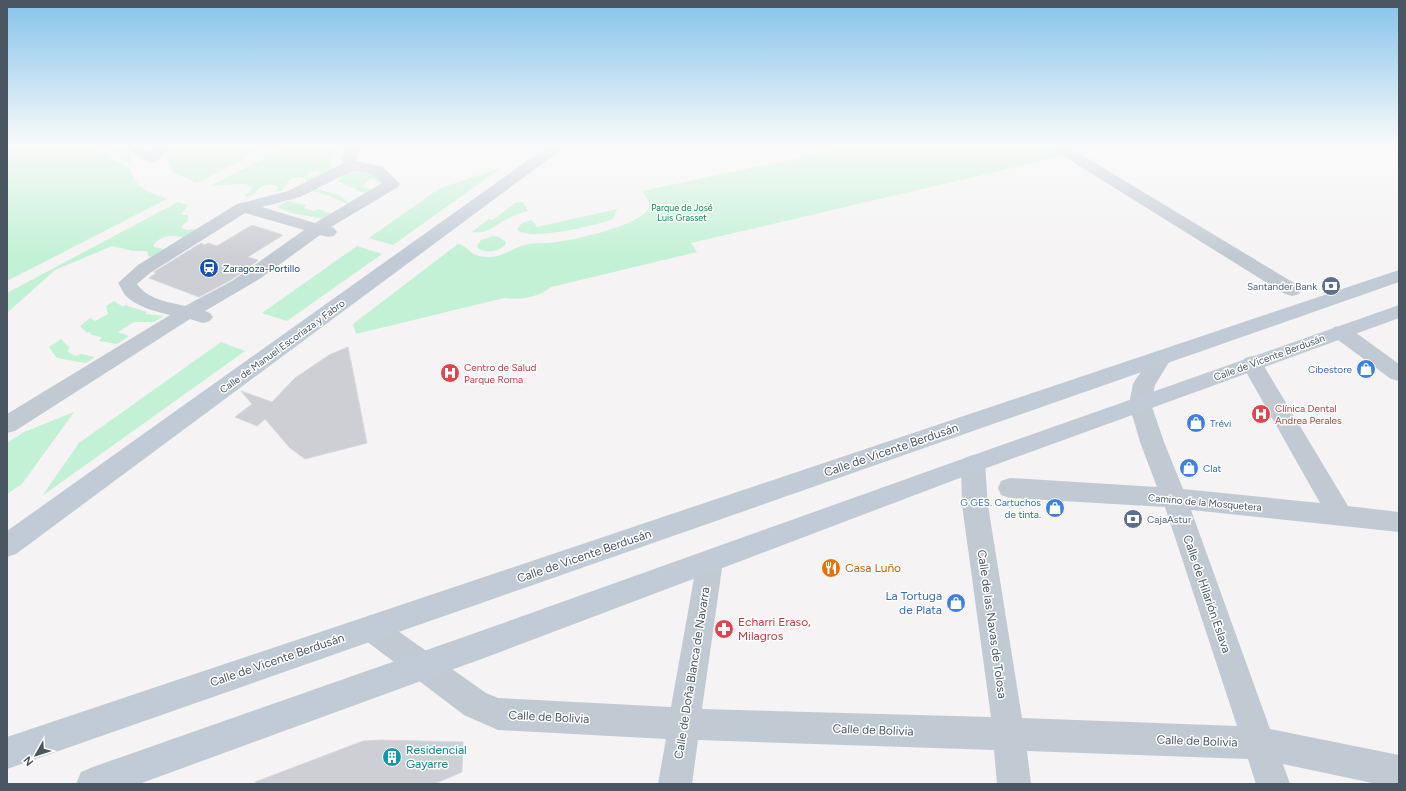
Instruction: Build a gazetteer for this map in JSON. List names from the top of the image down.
{
  "streets": {
    "main road": ["Calle de Manuel Escoriaza y Fabro", "Calle de Vicente Berdusán"],
    "street": [
      "Camino de la Mosquetera",
      "Calle de Hilarión Eslava",
      "Calle de las Navas de Tolosa",
      "Calle de Doña Blanca de Navarra",
      "Calle de Bolivia"
    ]
  },
  "crossings": [
    ["Calle de Vicente Berdusán", "Calle de Hilarión Eslava"],
    ["Calle de Vicente Berdusán", "Calle de las Navas de Tolosa"],
    ["Calle de Vicente Berdusán", "Calle de Doña Blanca de Navarra"],
    ["Calle de Vicente Berdusán", "Calle de Bolivia"],
    ["Camino de la Mosquetera", "Calle de Hilarión Eslava"],
    ["Calle de Hilarión Eslava", "Calle de Bolivia"],
    ["Calle de las Navas de Tolosa", "Calle de Bolivia"],
    ["Calle de Doña Blanca de Navarra", "Calle de Bolivia"]
  ],
  "parks": ["Parque de José Luis Grasset"],
  "places": {
    "station": ["Zaragoza-Portillo"],
    "bank": ["Santander Bank", "CajaAstur"],
    "shop": [
      "Cibestore",
      "Trévi",
      "Clat",
      "G GES. Cartuchos de tinta.",
      "La Tortuga de Plata"
    ],
    "hospital": ["Centro de Salud Parque Roma", "Clínica Dental Andrea Perales"],
    "restaurant": ["Casa Luño"],
    "pharmacy": ["Echarri Eraso, Milagros"],
    "building": ["Residencial Gayarre"]
  },
  "north": "bottom left"
}
